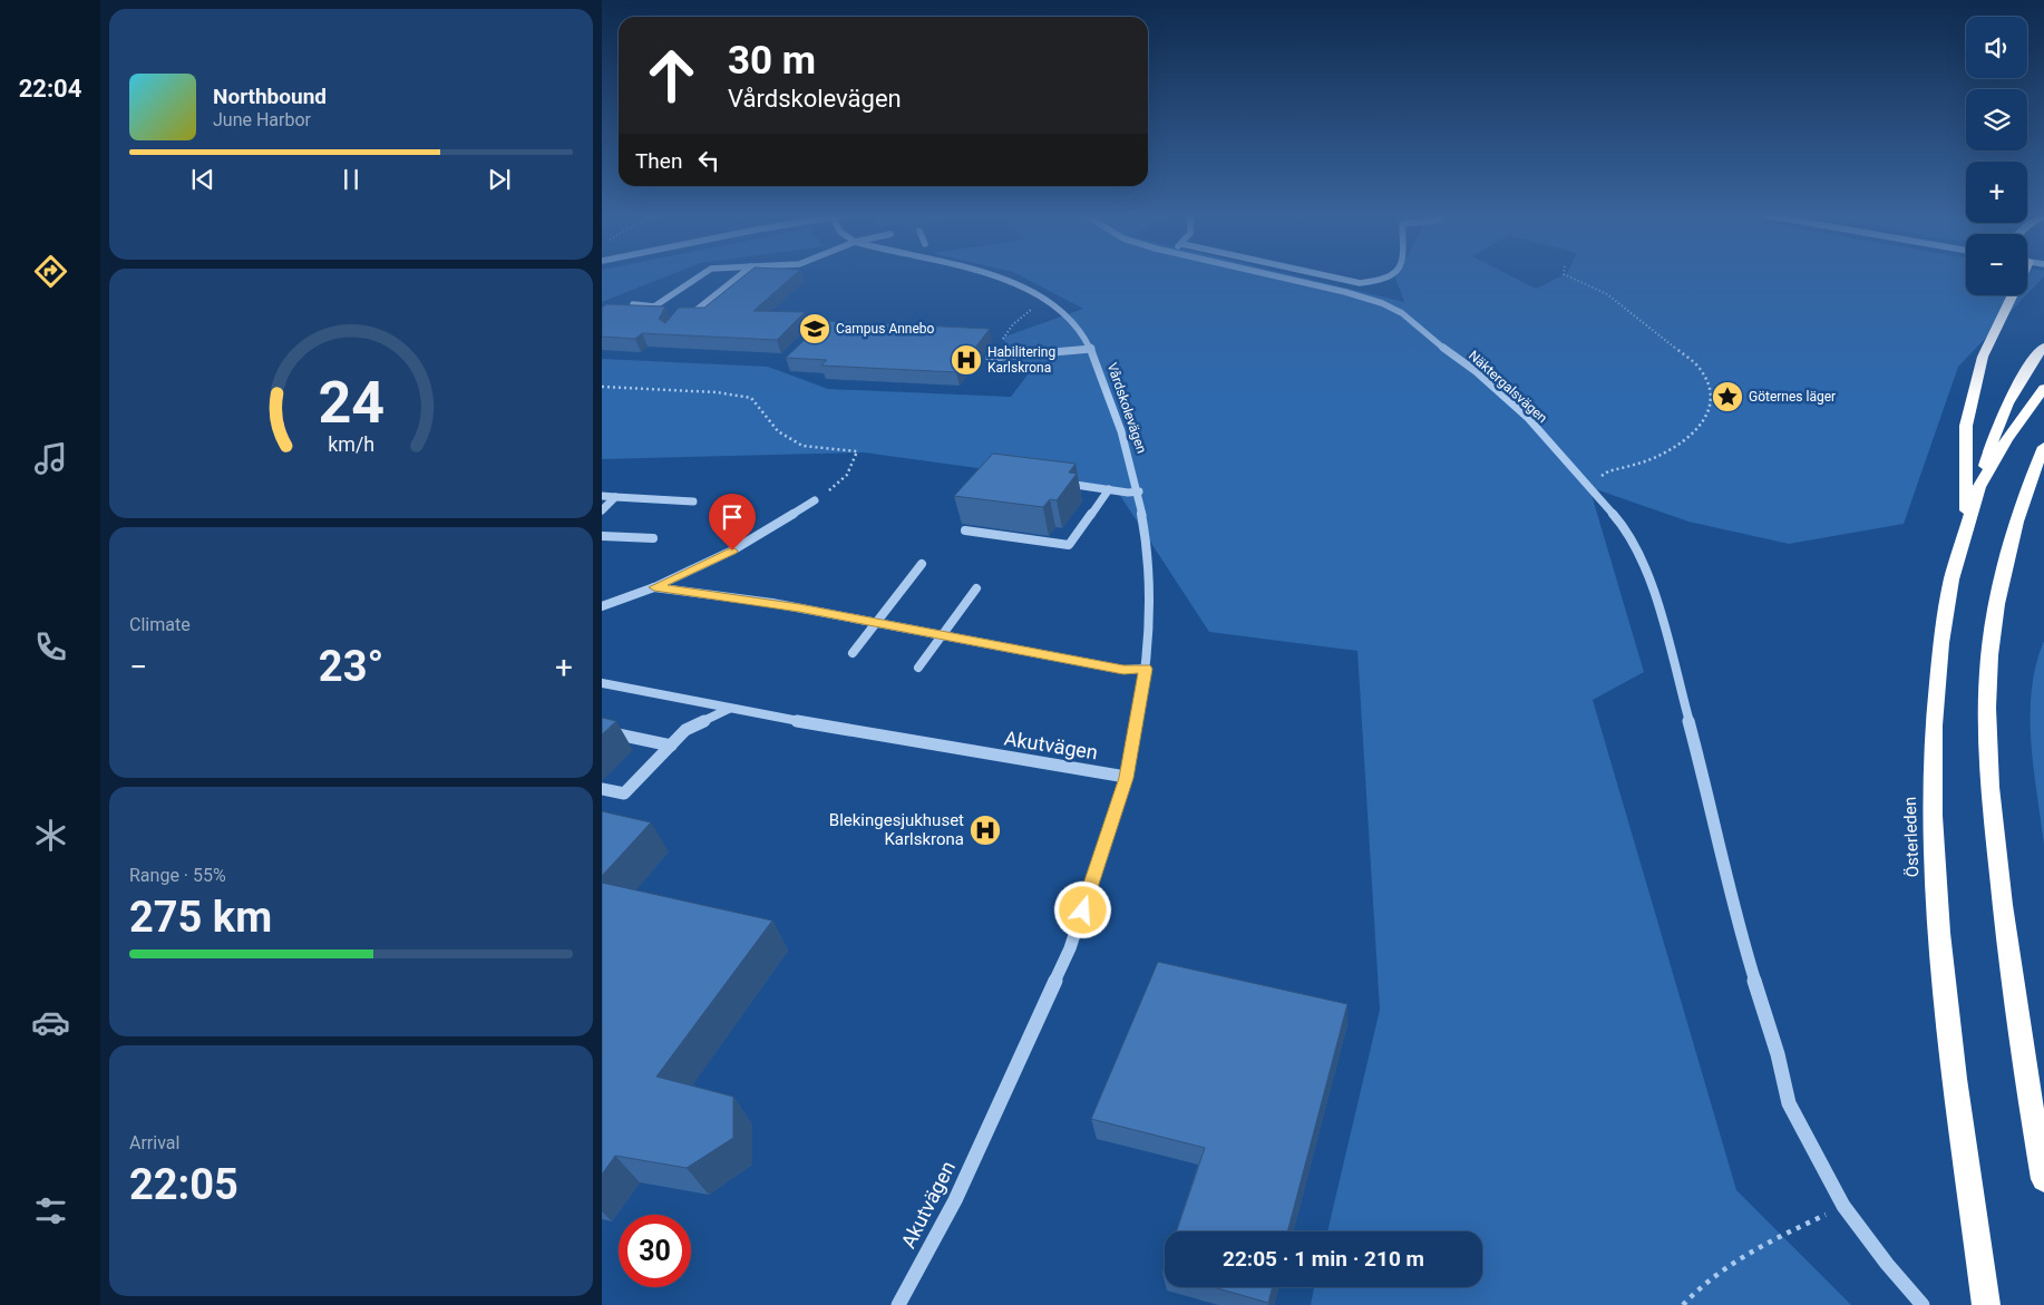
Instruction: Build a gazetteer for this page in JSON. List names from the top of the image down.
{
  "streets": {
    "highway": ["Österleden"],
    "street": ["Näktergalsvägen", "Vårdskolevägen", "Akutvägen"]
  },
  "crossings": [
    ["Vårdskolevägen", "Akutvägen"]
  ],
  "places": {
    "school or university": ["Campus Annebo"],
    "hospital": ["Habilitering Karlskrona", "Blekingesjukhuset Karlskrona"],
    "place": ["Göternes läger"]
  },
  "page": {
    "tabs": "22:04",
    "map_buttons": ["+", "−"],
    "turn": ["30 m", "Vårdskolevägen"],
    "song": ["Northbound", "June Harbor"],
    "then": "Then",
    "tile": [
      "Climate",
      ["Range · 55%", "275 km"],
      ["Arrival", "22:05"]
    ],
    "heat": ["−", "23°", "+"],
    "limit": "30",
    "trip": "22:05 · 1 min · 210 m",
    "gauge": ["24", "km/h"]
  }
}
